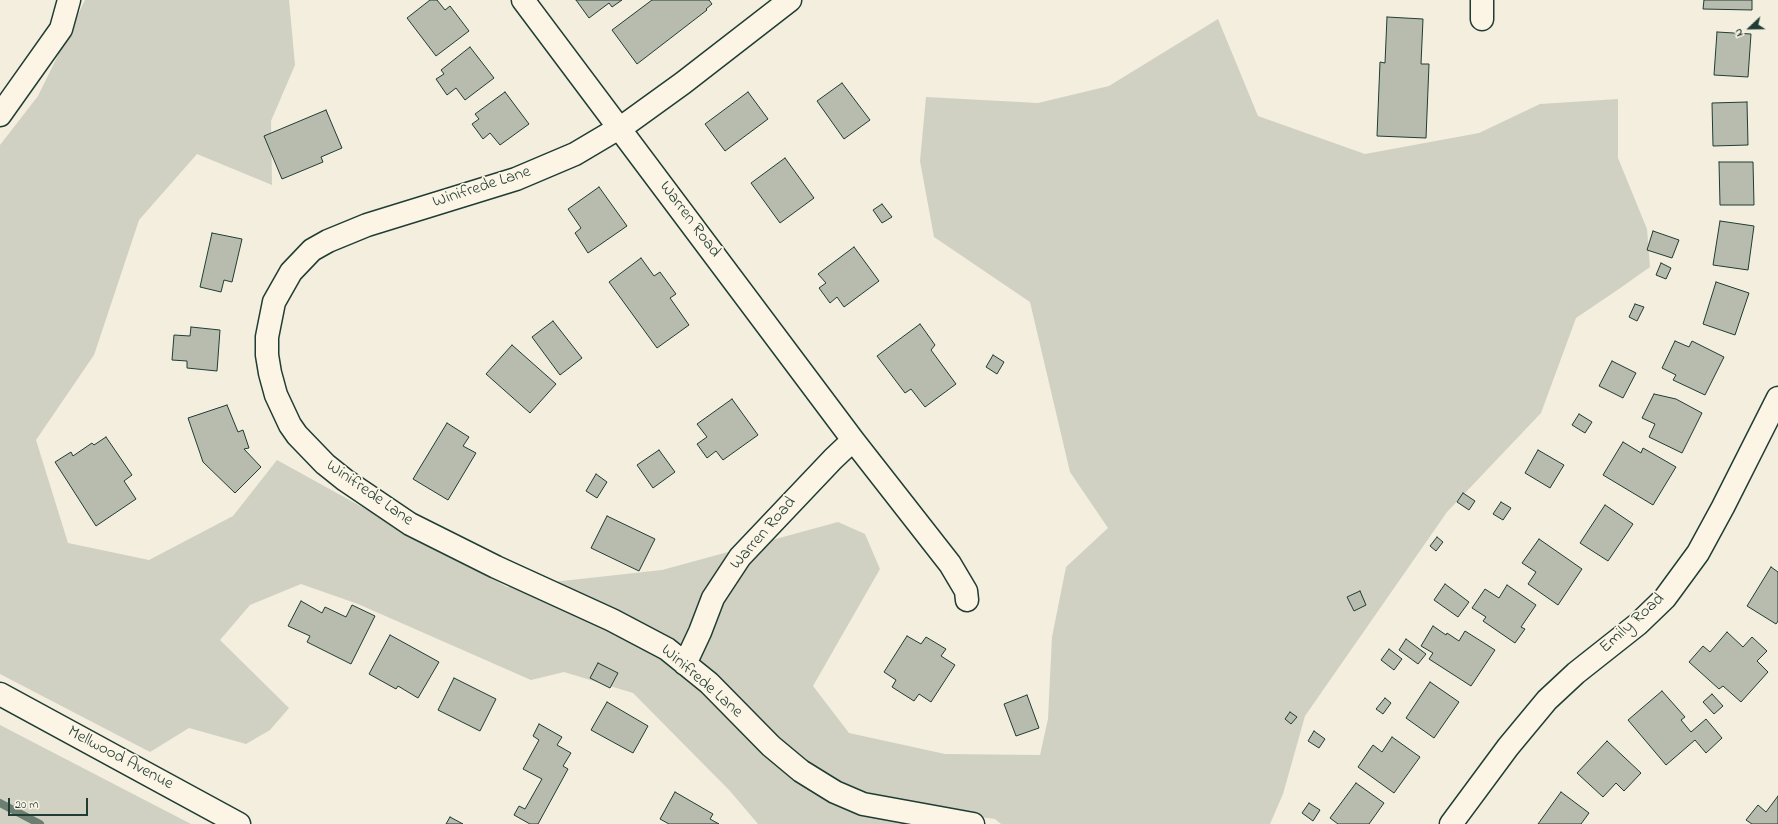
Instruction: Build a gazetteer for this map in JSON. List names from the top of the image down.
{
  "streets": {
    "street": [
      "Winifrede Lane",
      "Warren Road",
      "Emily Road",
      "Mellwood Avenue"
    ]
  },
  "crossings": [
    ["Winifrede Lane", "Warren Road"]
  ],
  "scale_bar": "20 m",
  "north": "left"
}
